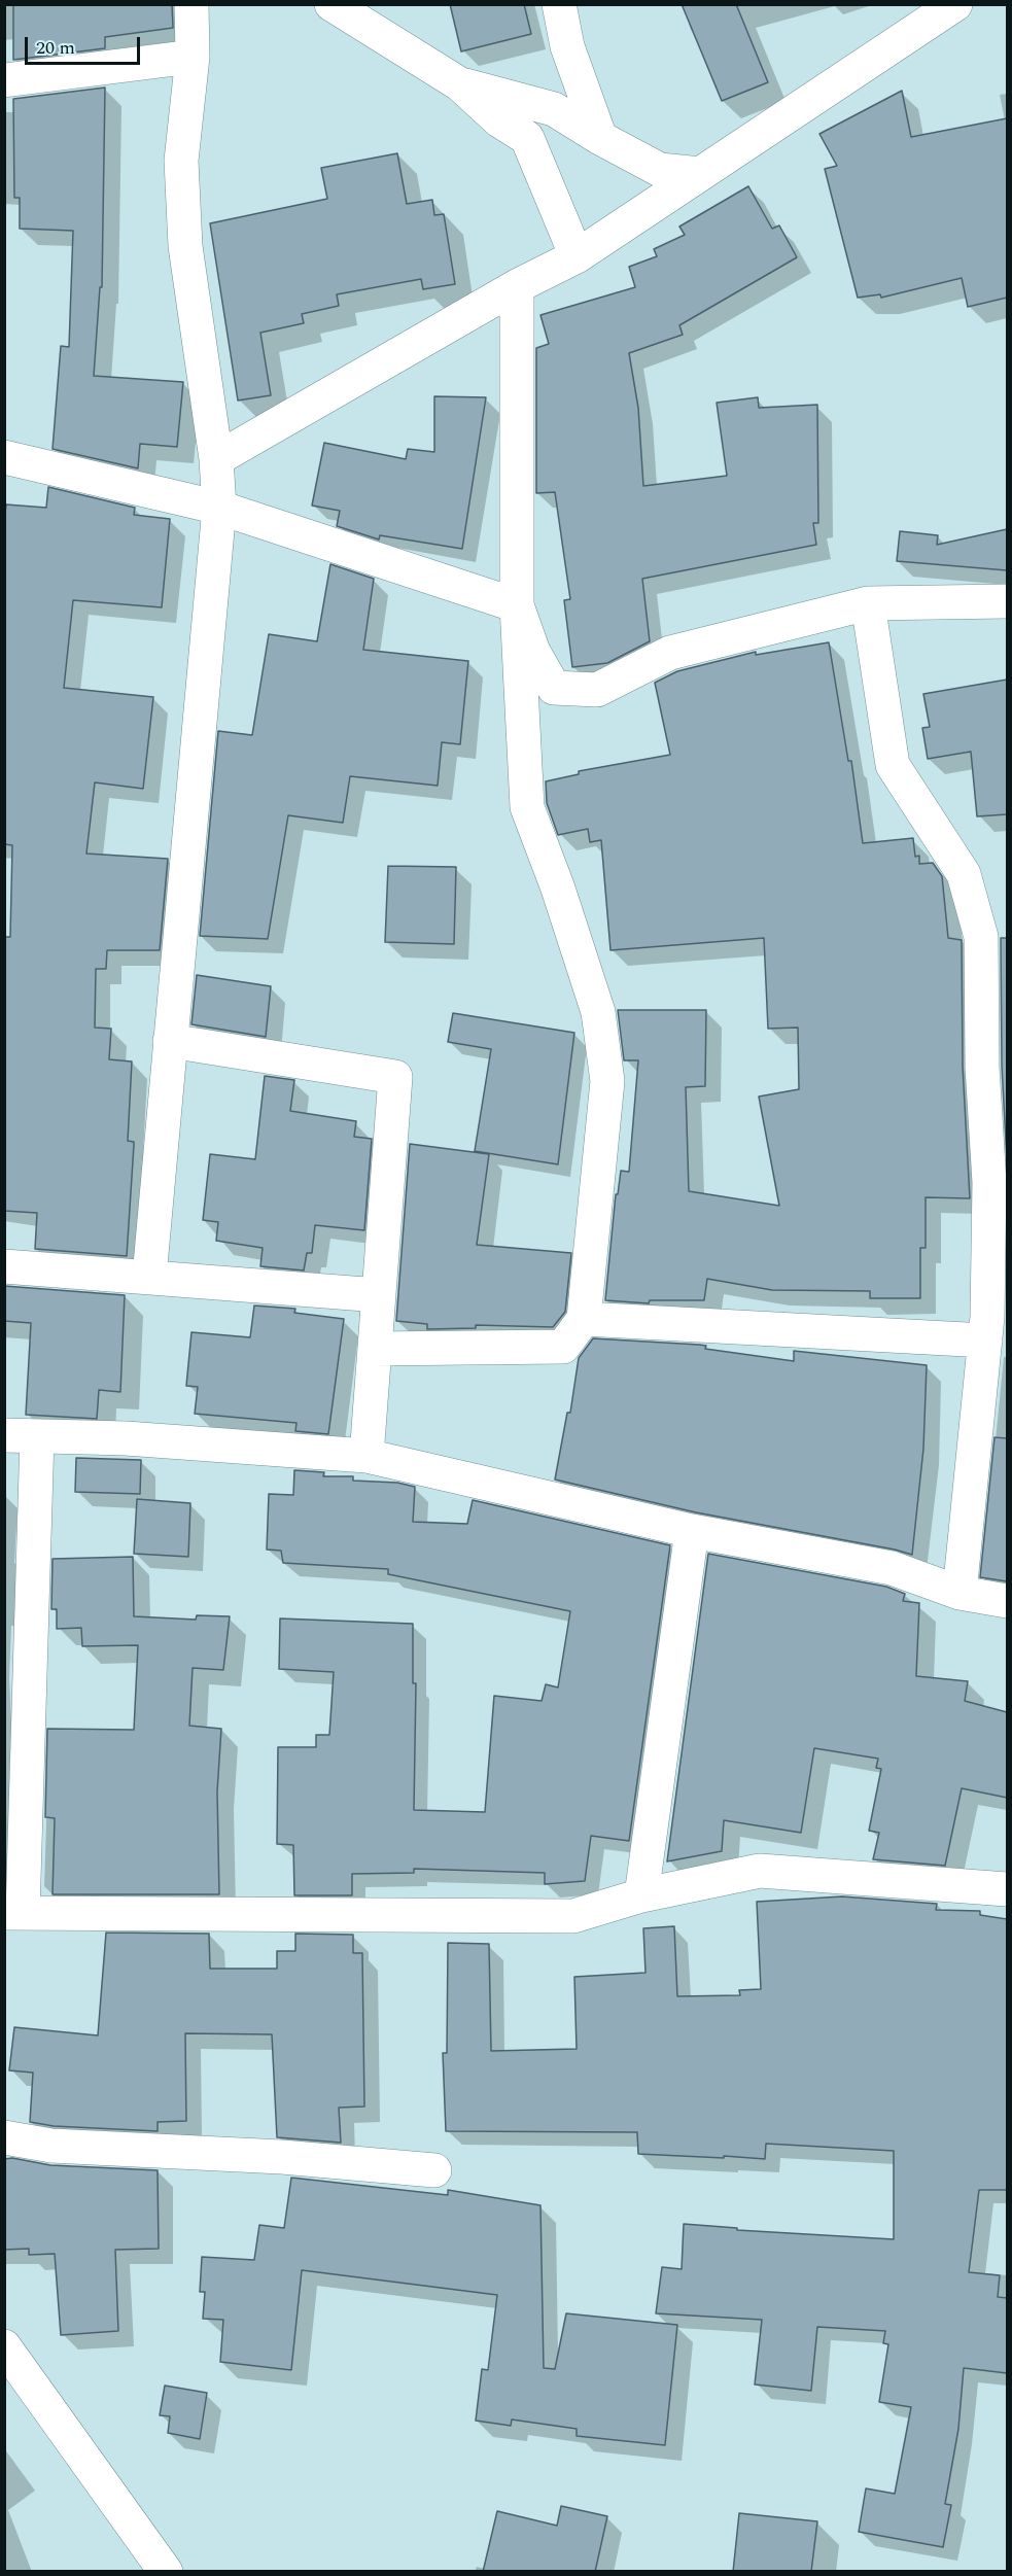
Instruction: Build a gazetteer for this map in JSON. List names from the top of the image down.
{
  "scale_bar": "20 m"
}
